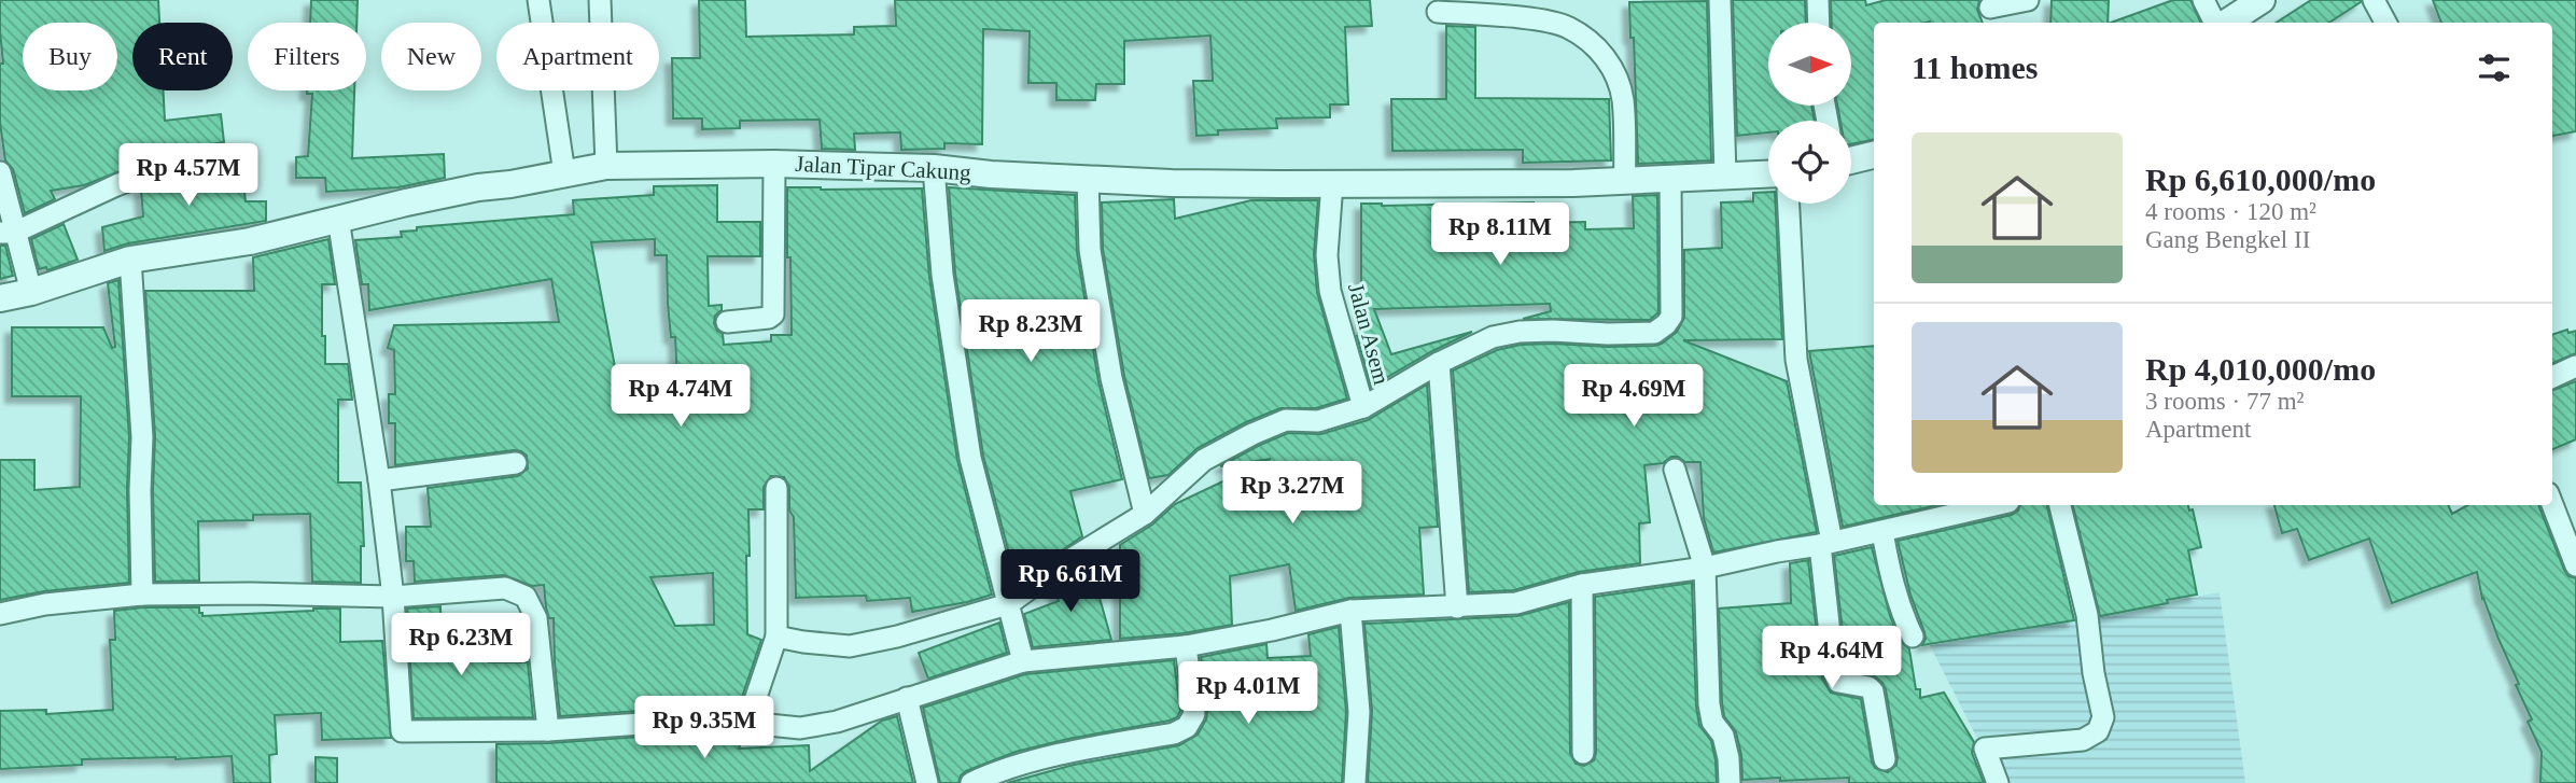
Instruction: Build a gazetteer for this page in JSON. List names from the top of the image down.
{
  "streets": {
    "street": ["Jalan Tipar Cakung", "Jalan Asem"]
  },
  "crossings": [
    ["Jalan Tipar Cakung", "Jalan Asem"]
  ],
  "north": "right",
  "page": {
    "chip": [
      "Buy",
      "Rent",
      "Filters",
      "New",
      "Apartment"
    ],
    "heading": "11 homes",
    "list": [
      {
        "name": "Rp 6,610,000/mo",
        "note": "4 rooms · 120 m² · Gang Bengkel II"
      },
      {
        "name": "Rp 4,010,000/mo",
        "note": "3 rooms · 77 m² · Apartment"
      }
    ],
    "price": [
      "Rp 4.57M",
      "Rp 8.11M",
      "Rp 8.23M",
      "Rp 4.74M",
      "Rp 4.69M",
      "Rp 3.27M",
      "Rp 6.61M",
      "Rp 6.23M",
      "Rp 4.64M",
      "Rp 4.01M",
      "Rp 9.35M"
    ]
  }
}
